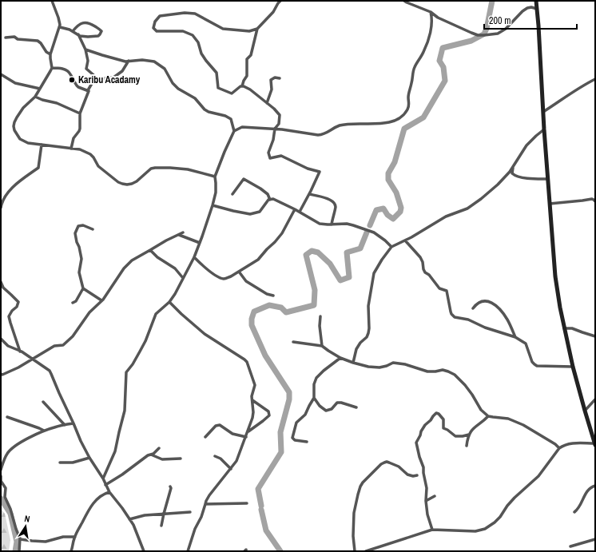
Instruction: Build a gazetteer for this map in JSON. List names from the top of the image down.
{
  "places": ["Karibu Acadamy"],
  "scale_bar": "200 m",
  "north": "top"
}
